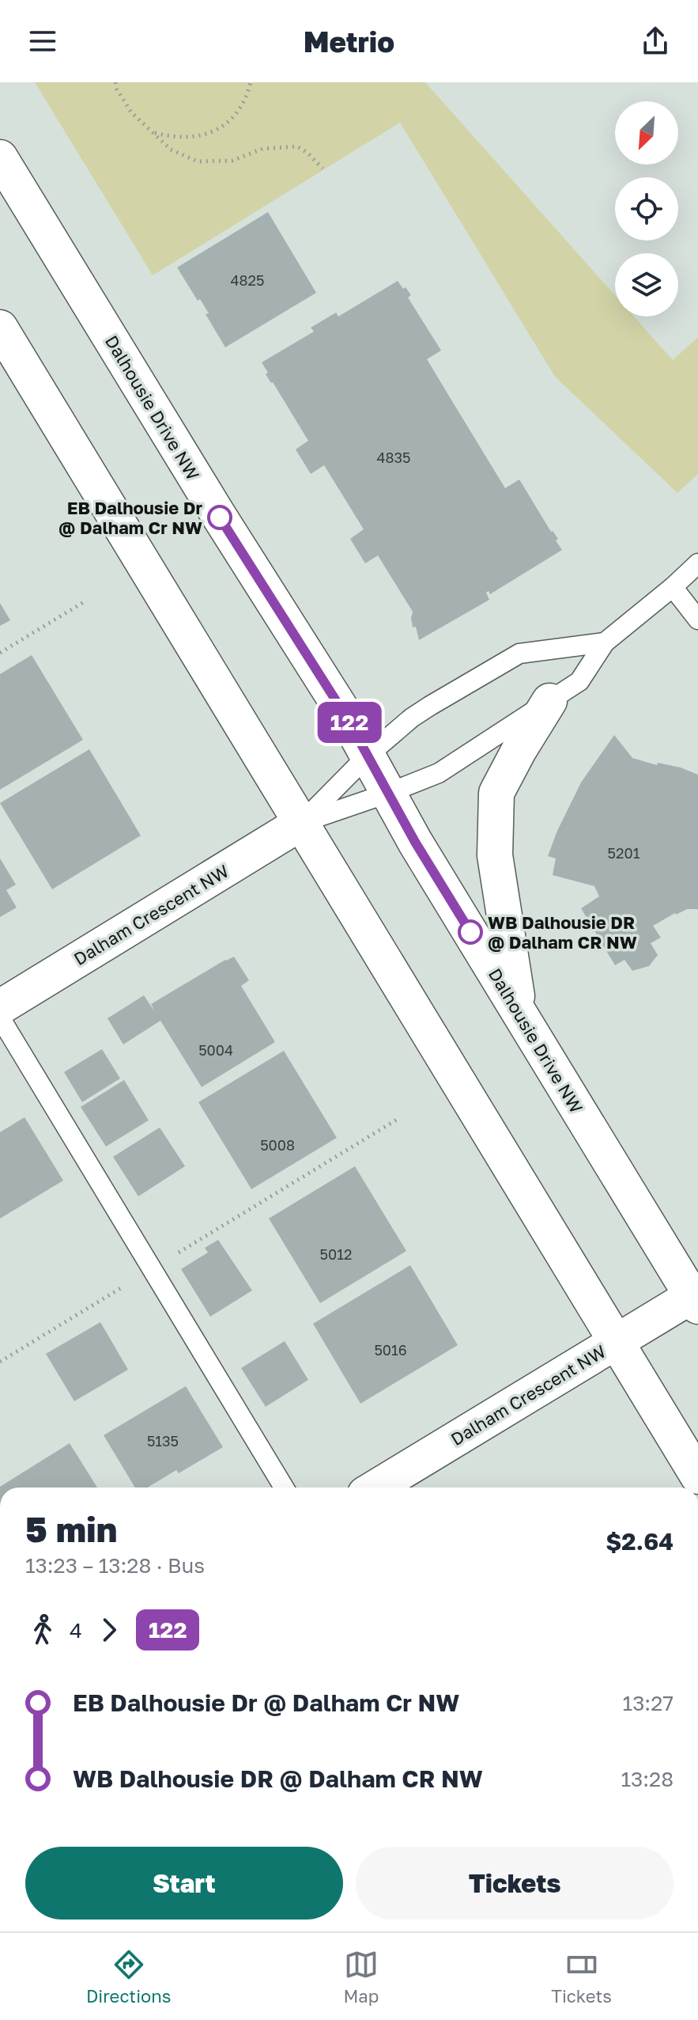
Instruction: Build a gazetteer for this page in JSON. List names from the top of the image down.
{
  "streets": {
    "street": ["Dalhousie Drive NW", "Dalham Crescent NW"]
  },
  "crossings": [
    ["Dalhousie Drive NW", "Dalham Crescent NW"]
  ],
  "places": ["EB Dalhousie Dr @ Dalham Cr NW", "WB Dalhousie DR @ Dalham CR NW"],
  "lines": ["bus line 122"],
  "house_numbers": [
    "4825",
    "4835",
    "5201",
    "5004",
    "5008",
    "5012",
    "5016",
    "5135"
  ],
  "north": "bottom left",
  "page": {
    "header": "Metrio",
    "on_map": "122",
    "heading": ["5 min", "13:23 – 13:28 · Bus", "$2.64"],
    "legs": ["4", "122"],
    "list": [
      {
        "name": "EB Dalhousie Dr @ Dalham Cr NW",
        "value": "13:27"
      },
      {
        "name": "WB Dalhousie DR @ Dalham CR NW",
        "value": "13:28"
      }
    ],
    "buttons": ["Start", "Tickets"],
    "tabs": ["Directions", "Map", "Tickets"]
  }
}
